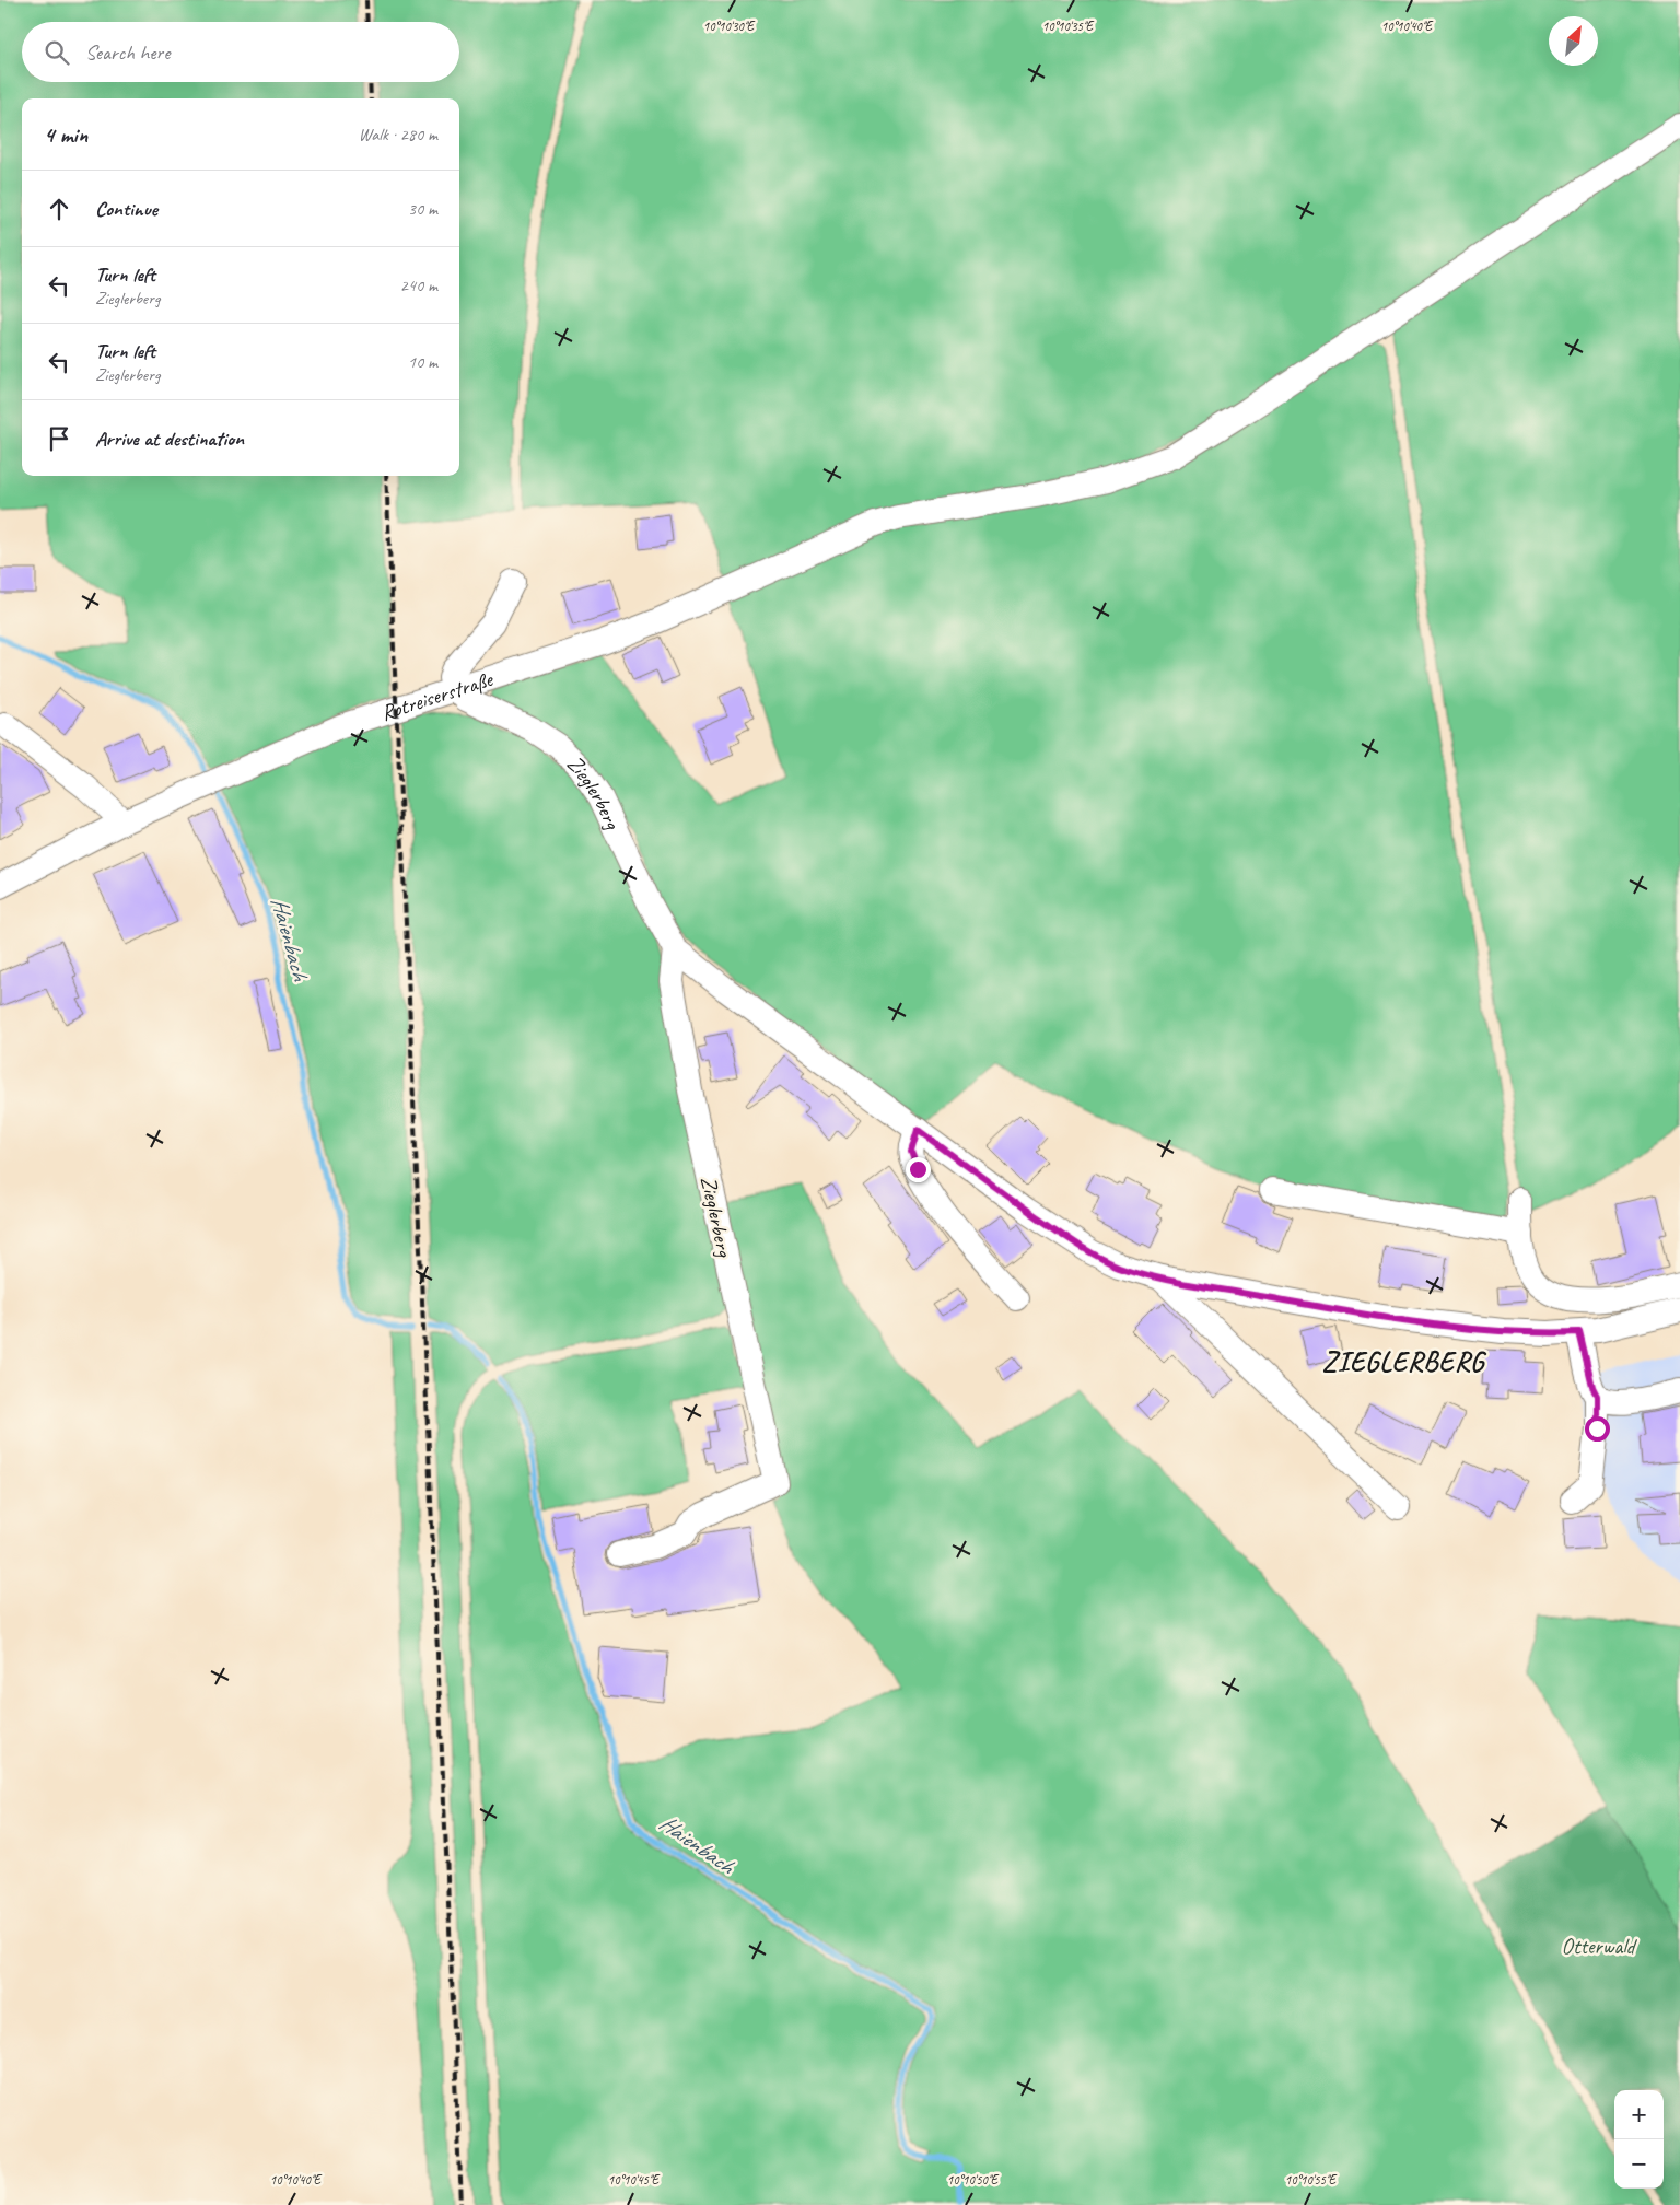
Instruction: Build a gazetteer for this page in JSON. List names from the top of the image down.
{
  "streets": {
    "street": ["Rotreiserstraße", "Zieglerberg"]
  },
  "crossings": [
    ["Rotreiserstraße", "Zieglerberg"]
  ],
  "districts": ["ZIEGLERBERG"],
  "water": ["Haienbach"],
  "parks": ["Otterwald"],
  "north": "top right",
  "page": {
    "search": "Search here",
    "heading": ["4 min", "Walk · 280 m"],
    "list": [
      ["Continue", "30 m"],
      ["Turn left", "Zieglerberg", "240 m"],
      ["Turn left", "Zieglerberg", "10 m"],
      "Arrive at destination"
    ],
    "map_buttons": ["+", "−"]
  },
  "coordinates": [
    "10°10'30\"E",
    "10°10'35\"E",
    "10°10'40\"E",
    "10°10'45\"E",
    "10°10'50\"E",
    "10°10'55\"E"
  ]
}
